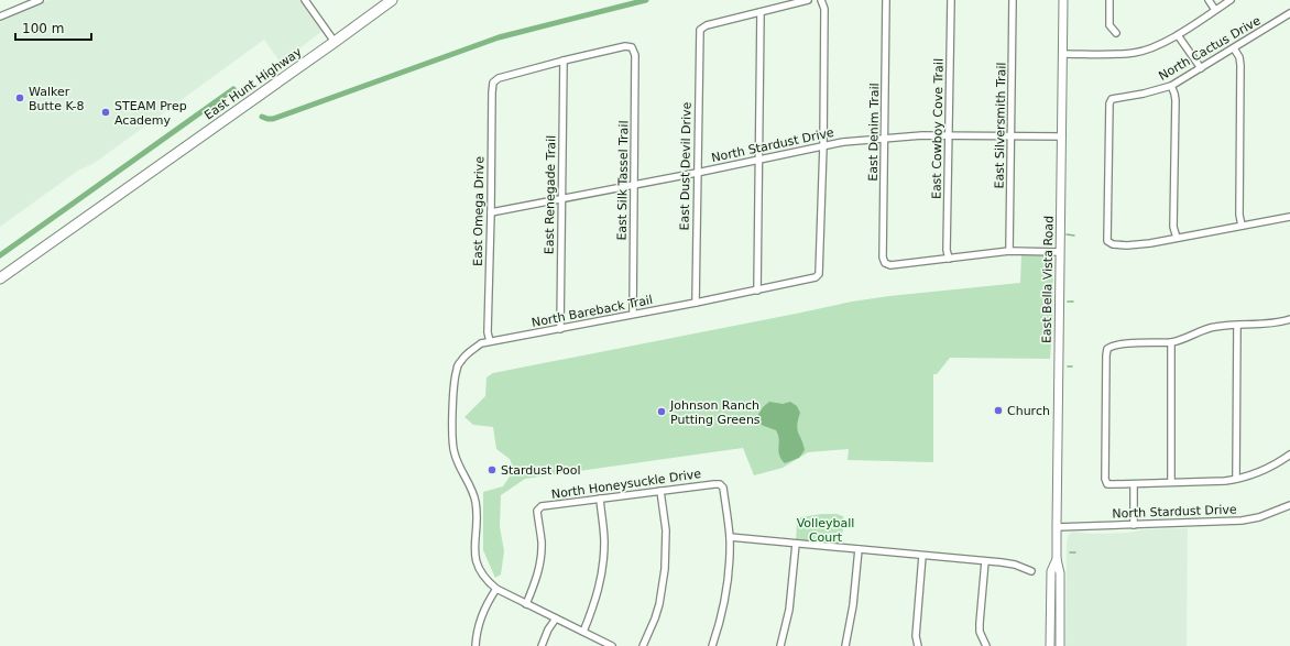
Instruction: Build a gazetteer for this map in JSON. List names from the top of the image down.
{
  "streets": {
    "main road": ["East Hunt Highway"],
    "street": [
      "North Cactus Drive",
      "East Silversmith Trail",
      "East Cowboy Cove Trail",
      "East Denim Trail",
      "North Stardust Drive",
      "East Dust Devil Drive",
      "East Silk Tassel Trail",
      "East Renegade Trail",
      "East Omega Drive",
      "East Bella Vista Road",
      "North Bareback Trail",
      "North Honeysuckle Drive"
    ]
  },
  "crossings": [
    ["East Silversmith Trail", "North Stardust Drive"],
    ["East Cowboy Cove Trail", "East Denim Trail"],
    ["East Cowboy Cove Trail", "North Stardust Drive"],
    ["East Denim Trail", "North Stardust Drive"],
    ["North Stardust Drive", "East Dust Devil Drive"],
    ["North Stardust Drive", "East Silk Tassel Trail"],
    ["North Stardust Drive", "East Renegade Trail"],
    ["North Stardust Drive", "East Omega Drive"],
    ["North Stardust Drive", "East Bella Vista Road"],
    ["North Stardust Drive", "North Bareback Trail"],
    ["East Dust Devil Drive", "North Bareback Trail"],
    ["East Silk Tassel Trail", "East Renegade Trail"],
    ["East Silk Tassel Trail", "East Omega Drive"],
    ["East Silk Tassel Trail", "North Bareback Trail"],
    ["East Renegade Trail", "East Omega Drive"],
    ["East Renegade Trail", "North Bareback Trail"],
    ["East Omega Drive", "North Bareback Trail"]
  ],
  "parks": ["Volleyball Court"],
  "places": [
    "Walker Butte K-8",
    "STEAM Prep Academy",
    "Church",
    "Johnson Ranch Putting Greens",
    "Stardust Pool"
  ],
  "scale_bar": "100 m"
}
